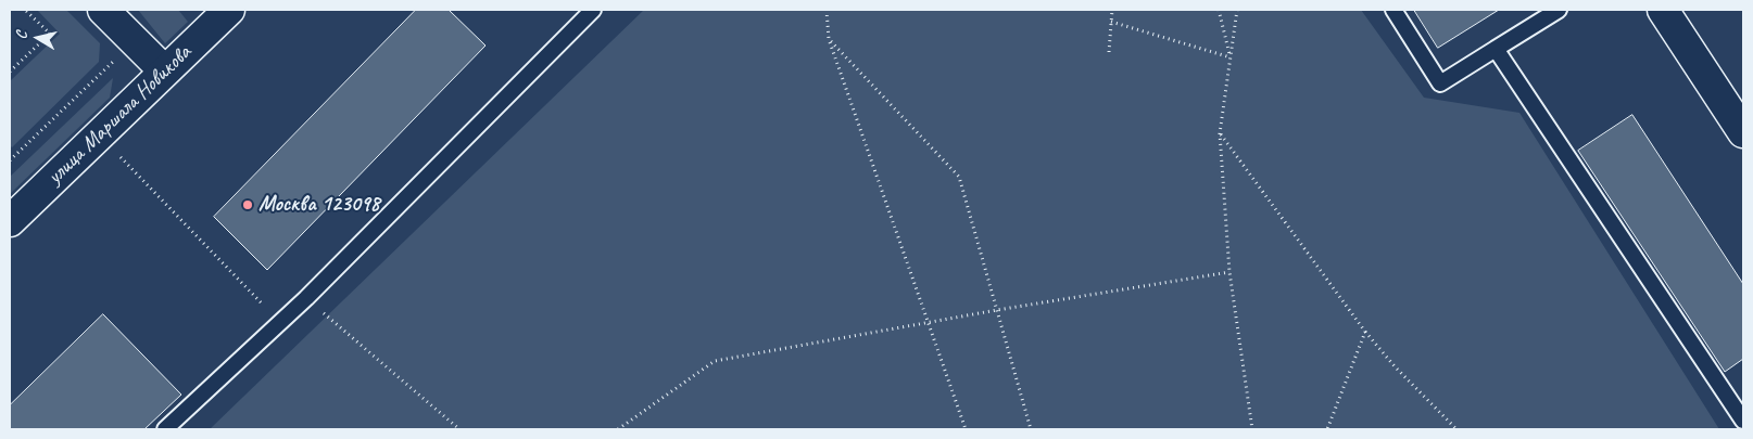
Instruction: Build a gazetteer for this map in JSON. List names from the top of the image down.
{
  "streets": {
    "street": ["улица Маршала Новикова"]
  },
  "places": ["Москва 123098"],
  "north": "left"
}
